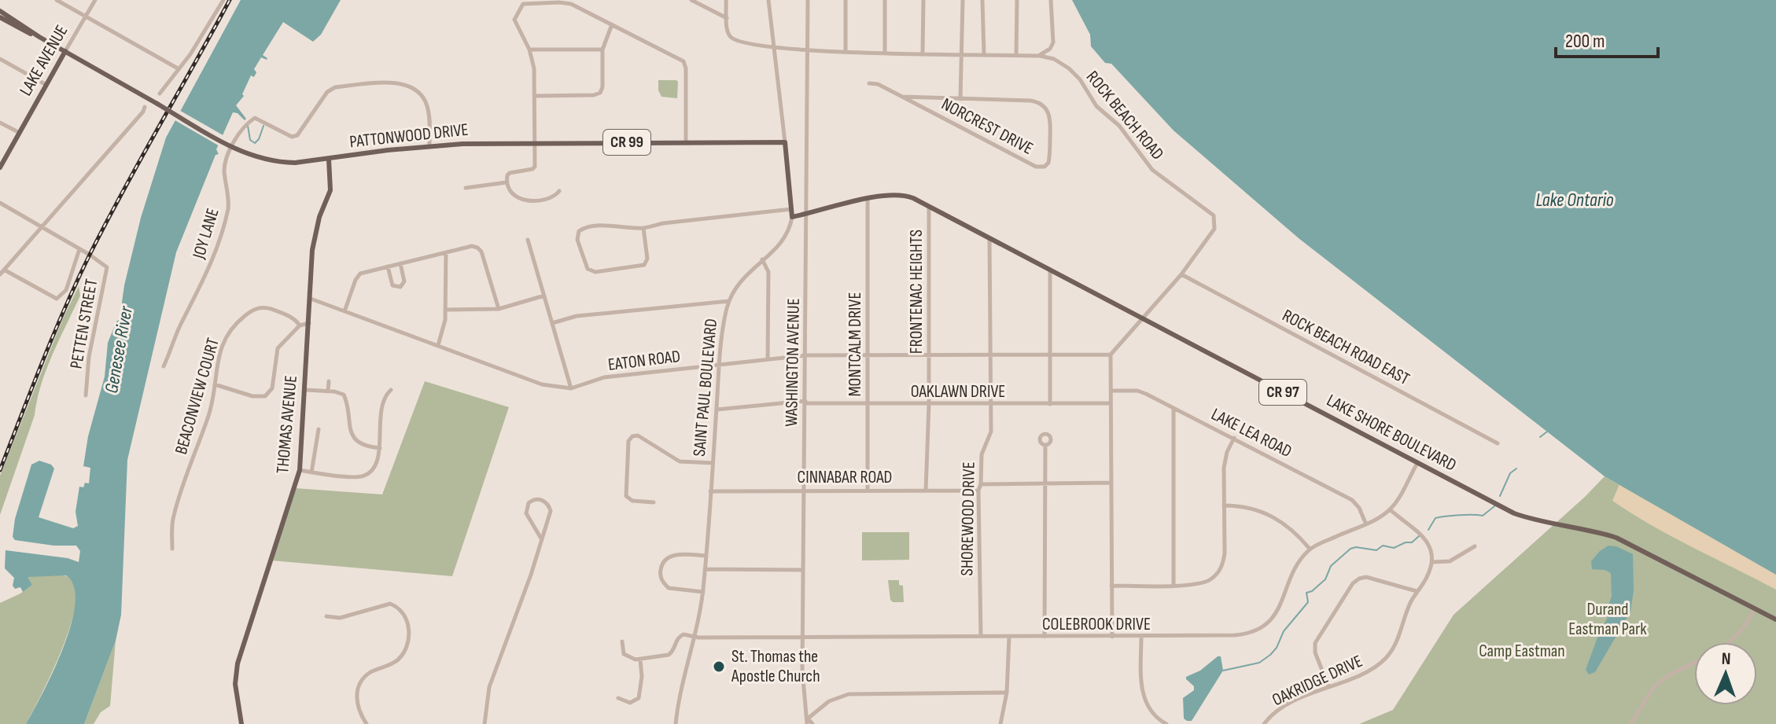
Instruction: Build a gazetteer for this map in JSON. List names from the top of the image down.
{
  "streets": {
    "main road": [
      "LAKE AVENUE",
      "PATTONWOOD DRIVE",
      "CR 99",
      "SAINT PAUL BOULEVARD",
      "CR 97",
      "THOMAS AVENUE",
      "LAKE SHORE BOULEVARD"
    ],
    "street": [
      "ROCK BEACH ROAD",
      "NORCREST DRIVE",
      "JOY LANE",
      "FRONTENAC HEIGHTS",
      "PETTEN STREET",
      "MONTCALM DRIVE",
      "ROCK BEACH ROAD EAST",
      "EATON ROAD",
      "WASHINGTON AVENUE",
      "OAKLAWN DRIVE",
      "BEACONVIEW COURT",
      "LAKE LEA ROAD",
      "CINNABAR ROAD",
      "SHOREWOOD DRIVE",
      "COLEBROOK DRIVE",
      "OAKRIDGE DRIVE"
    ]
  },
  "crossings": [
    ["LAKE AVENUE", "PATTONWOOD DRIVE"],
    ["ROCK BEACH ROAD", "ROCK BEACH ROAD EAST"],
    ["ROCK BEACH ROAD", "EATON ROAD"],
    ["ROCK BEACH ROAD", "WASHINGTON AVENUE"],
    ["ROCK BEACH ROAD", "SAINT PAUL BOULEVARD"],
    ["ROCK BEACH ROAD", "LAKE SHORE BOULEVARD"],
    ["PATTONWOOD DRIVE", "JOY LANE"],
    ["PATTONWOOD DRIVE", "SAINT PAUL BOULEVARD"],
    ["PATTONWOOD DRIVE", "THOMAS AVENUE"],
    ["FRONTENAC HEIGHTS", "EATON ROAD"],
    ["FRONTENAC HEIGHTS", "OAKLAWN DRIVE"],
    ["FRONTENAC HEIGHTS", "LAKE SHORE BOULEVARD"],
    ["FRONTENAC HEIGHTS", "CINNABAR ROAD"],
    ["MONTCALM DRIVE", "EATON ROAD"],
    ["MONTCALM DRIVE", "OAKLAWN DRIVE"],
    ["MONTCALM DRIVE", "LAKE SHORE BOULEVARD"],
    ["MONTCALM DRIVE", "CINNABAR ROAD"],
    ["EATON ROAD", "WASHINGTON AVENUE"],
    ["EATON ROAD", "SAINT PAUL BOULEVARD"],
    ["EATON ROAD", "THOMAS AVENUE"],
    ["EATON ROAD", "SHOREWOOD DRIVE"],
    ["WASHINGTON AVENUE", "OAKLAWN DRIVE"],
    ["WASHINGTON AVENUE", "LAKE SHORE BOULEVARD"],
    ["WASHINGTON AVENUE", "CINNABAR ROAD"],
    ["WASHINGTON AVENUE", "COLEBROOK DRIVE"],
    ["SAINT PAUL BOULEVARD", "OAKLAWN DRIVE"],
    ["SAINT PAUL BOULEVARD", "LAKE SHORE BOULEVARD"],
    ["SAINT PAUL BOULEVARD", "CINNABAR ROAD"],
    ["SAINT PAUL BOULEVARD", "COLEBROOK DRIVE"],
    ["OAKLAWN DRIVE", "SHOREWOOD DRIVE"],
    ["LAKE SHORE BOULEVARD", "SHOREWOOD DRIVE"],
    ["CINNABAR ROAD", "SHOREWOOD DRIVE"],
    ["SHOREWOOD DRIVE", "COLEBROOK DRIVE"]
  ],
  "water": ["Lake Ontario", "Genesee River"],
  "parks": ["Durand Eastman Park", "Camp Eastman"],
  "places": ["St. Thomas the Apostle Church"],
  "scale_bar": "200 m",
  "north": "top"
}
